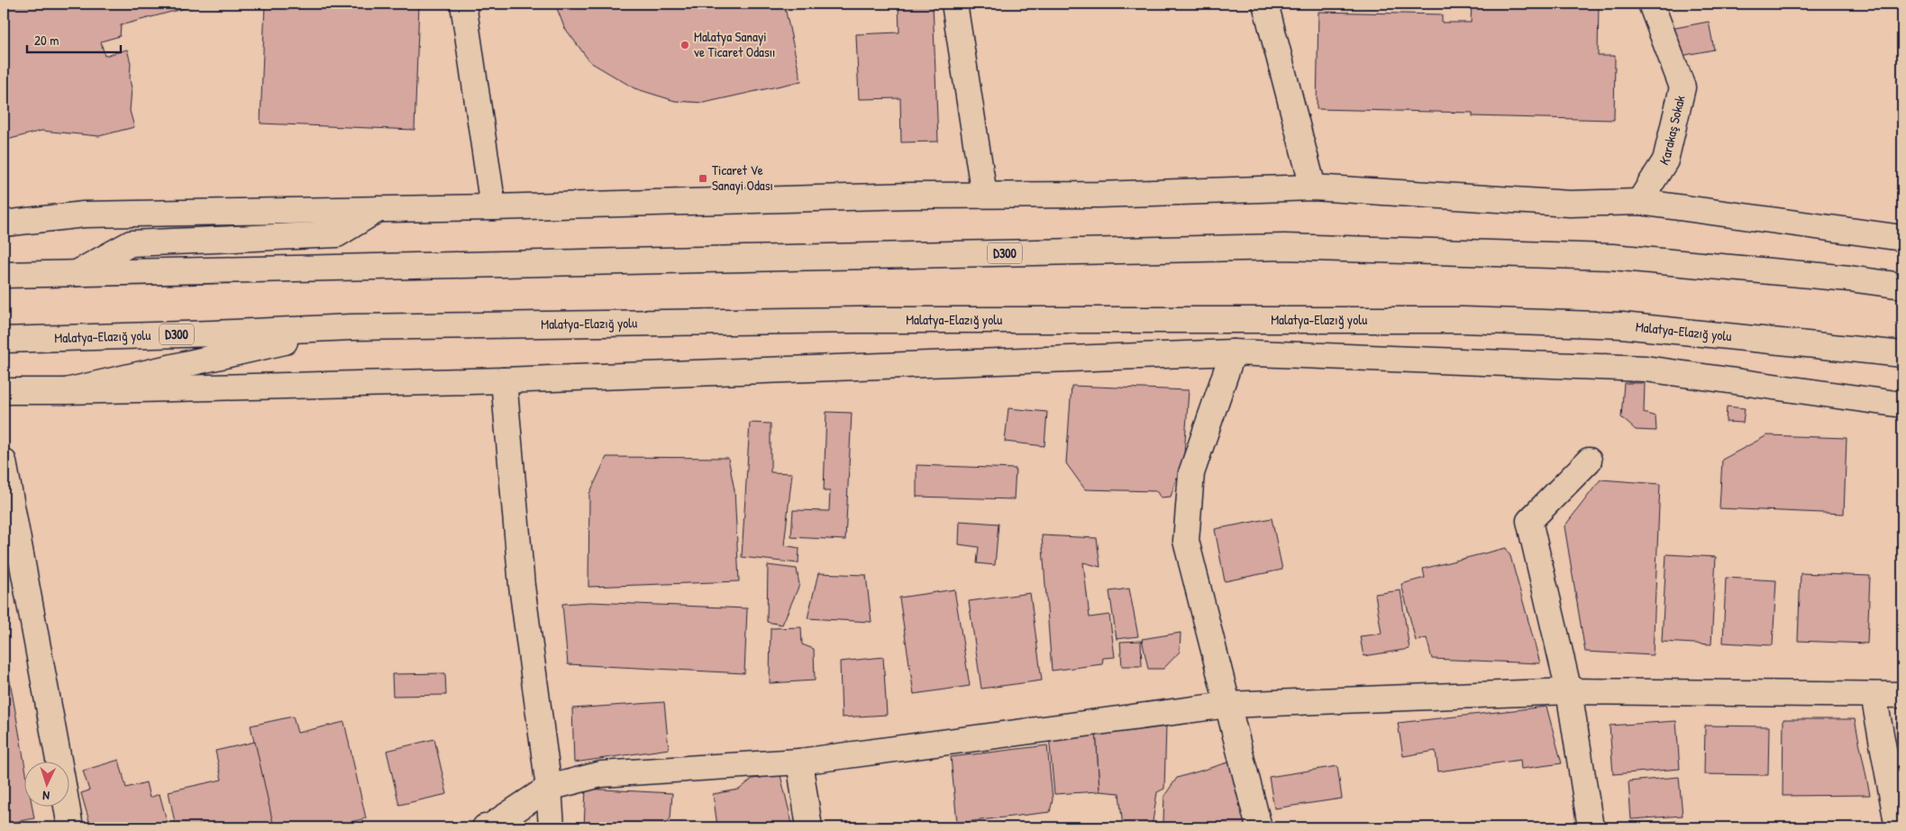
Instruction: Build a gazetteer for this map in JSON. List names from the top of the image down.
{
  "streets": {
    "main road": ["Karakaş Sokak", "D300", "Malatya-Elazığ yolu"]
  },
  "places": {
    "other": ["Malatya Sanayi ve Ticaret Odasıı"],
    "transit": ["Ticaret Ve Sanayi Odası"]
  },
  "scale_bar": "20 m",
  "north": "bottom"
}
